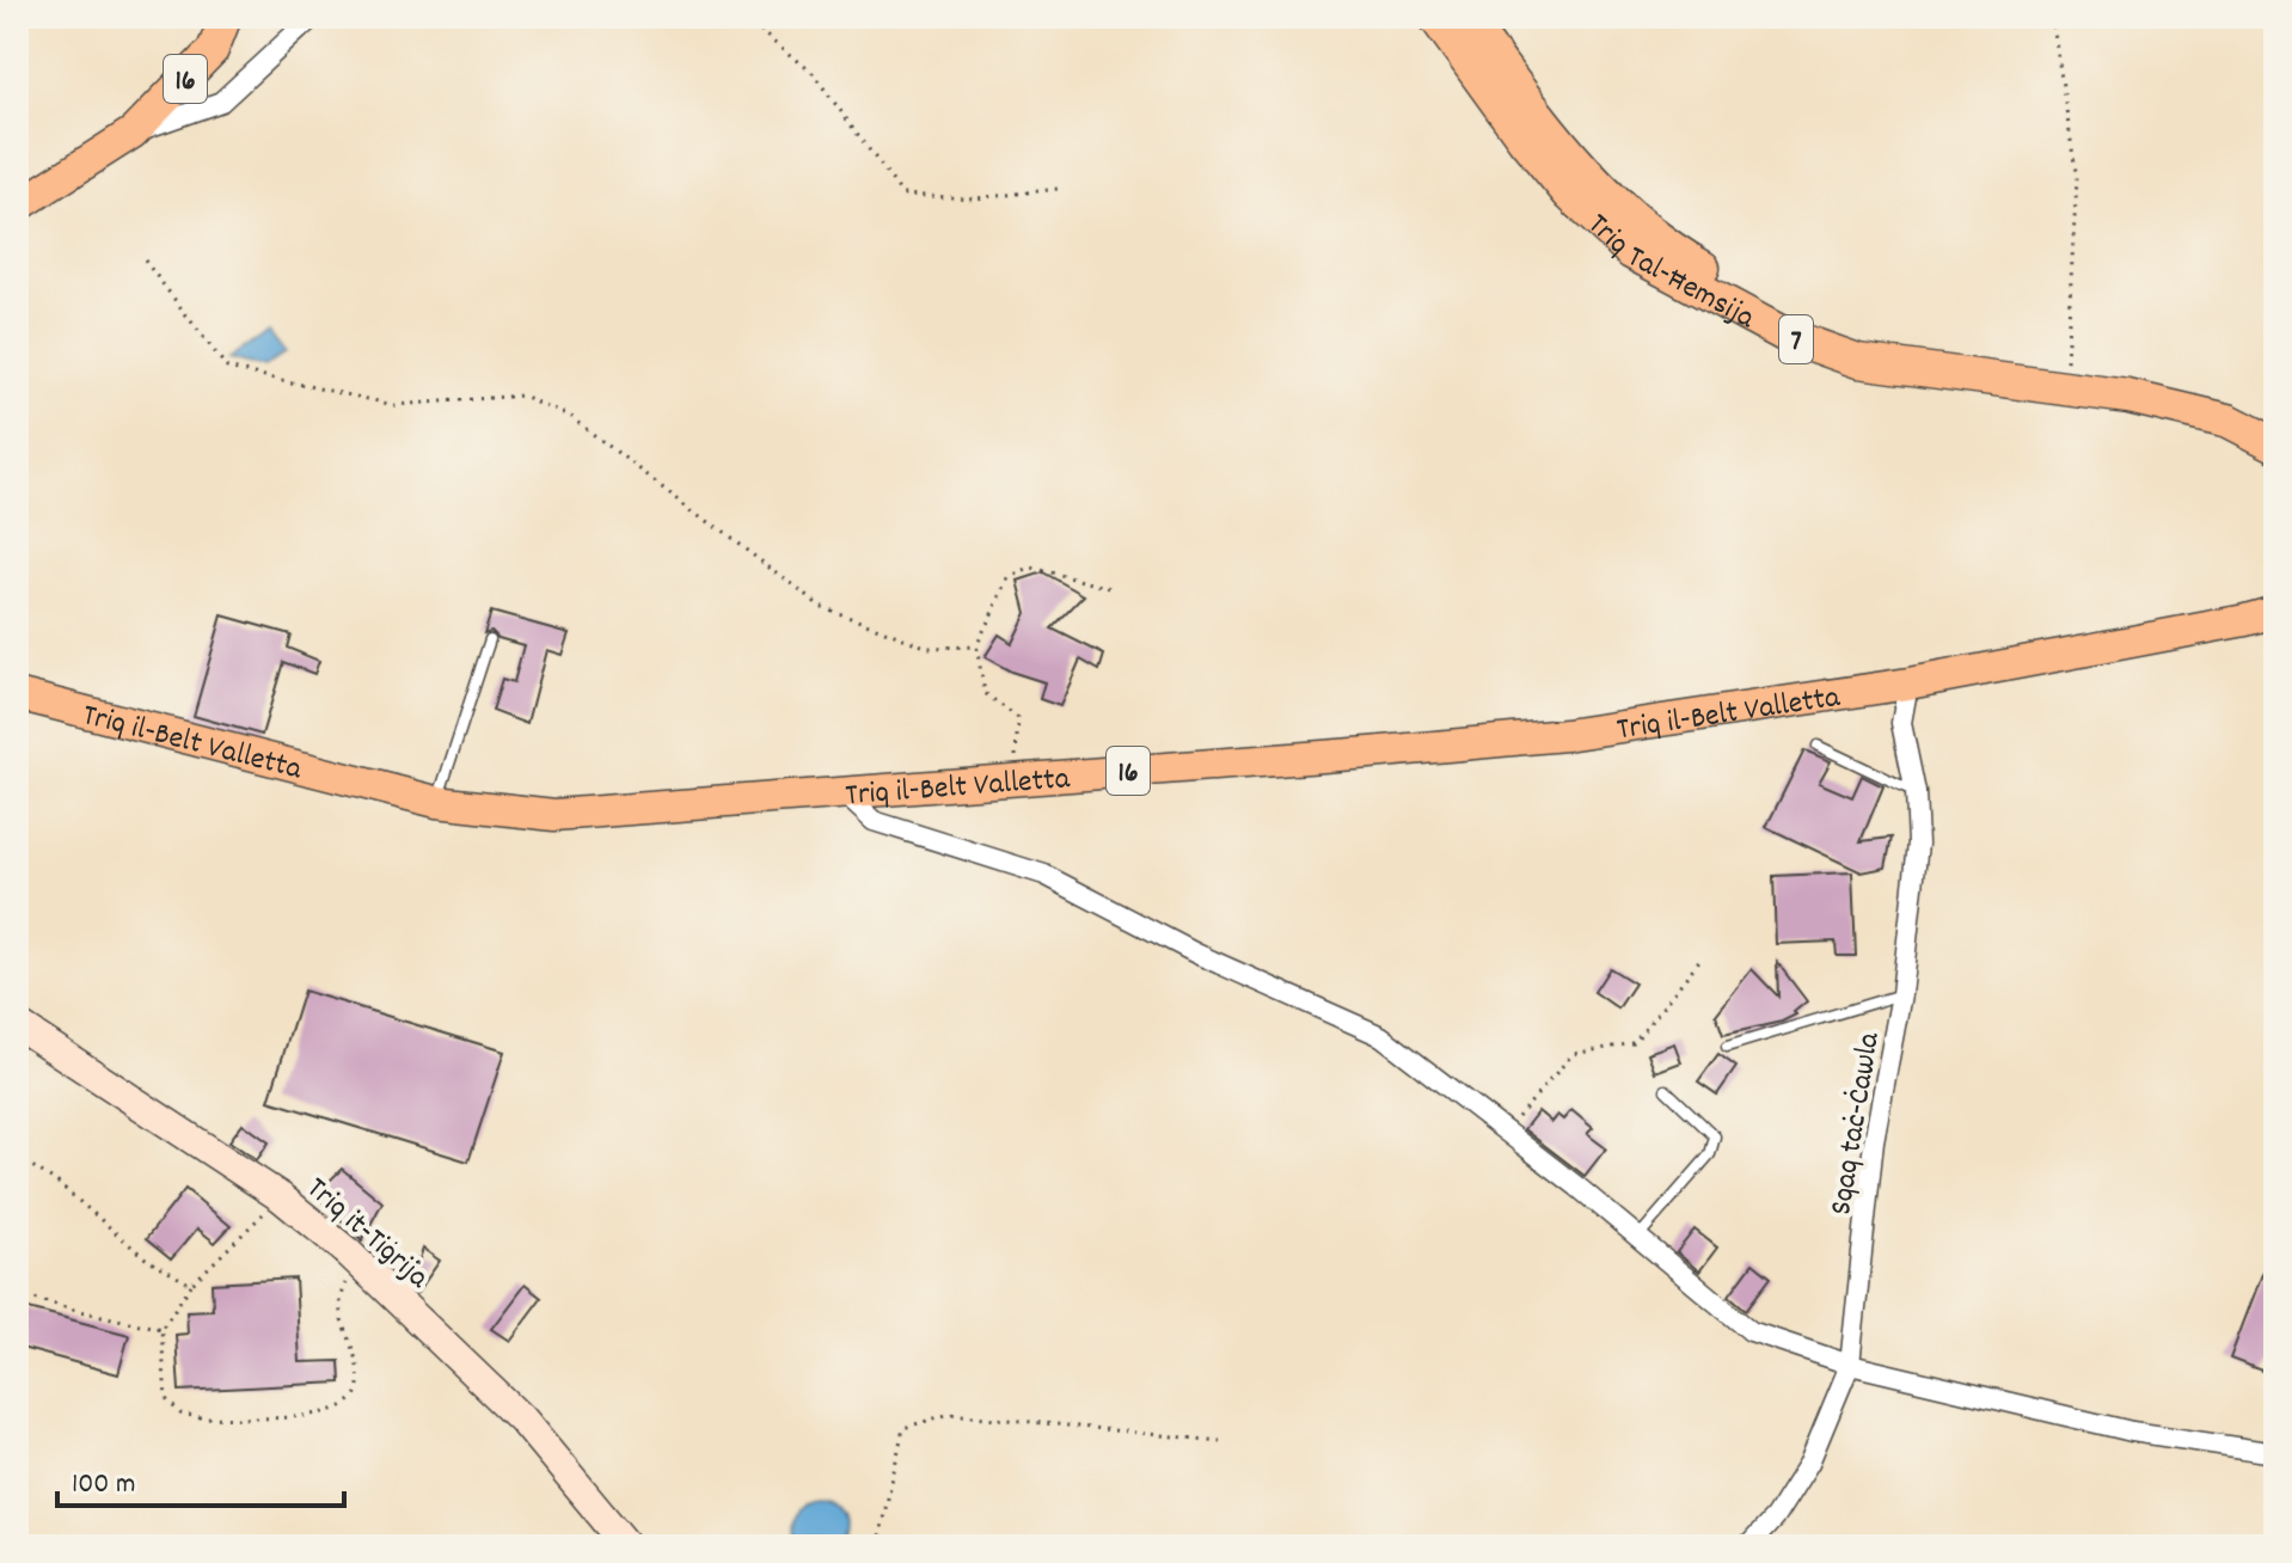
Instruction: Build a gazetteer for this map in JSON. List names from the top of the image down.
{
  "streets": {
    "highway": ["Triq Tal-Ħemsija", "7"],
    "main road": ["16", "Triq il-Belt Valletta", "Triq it-Tiġrija"],
    "street": ["Sqaq taċ-Ċawla"]
  },
  "crossings": [
    ["Triq il-Belt Valletta", "Sqaq taċ-Ċawla"]
  ],
  "scale_bar": "100 m"
}
